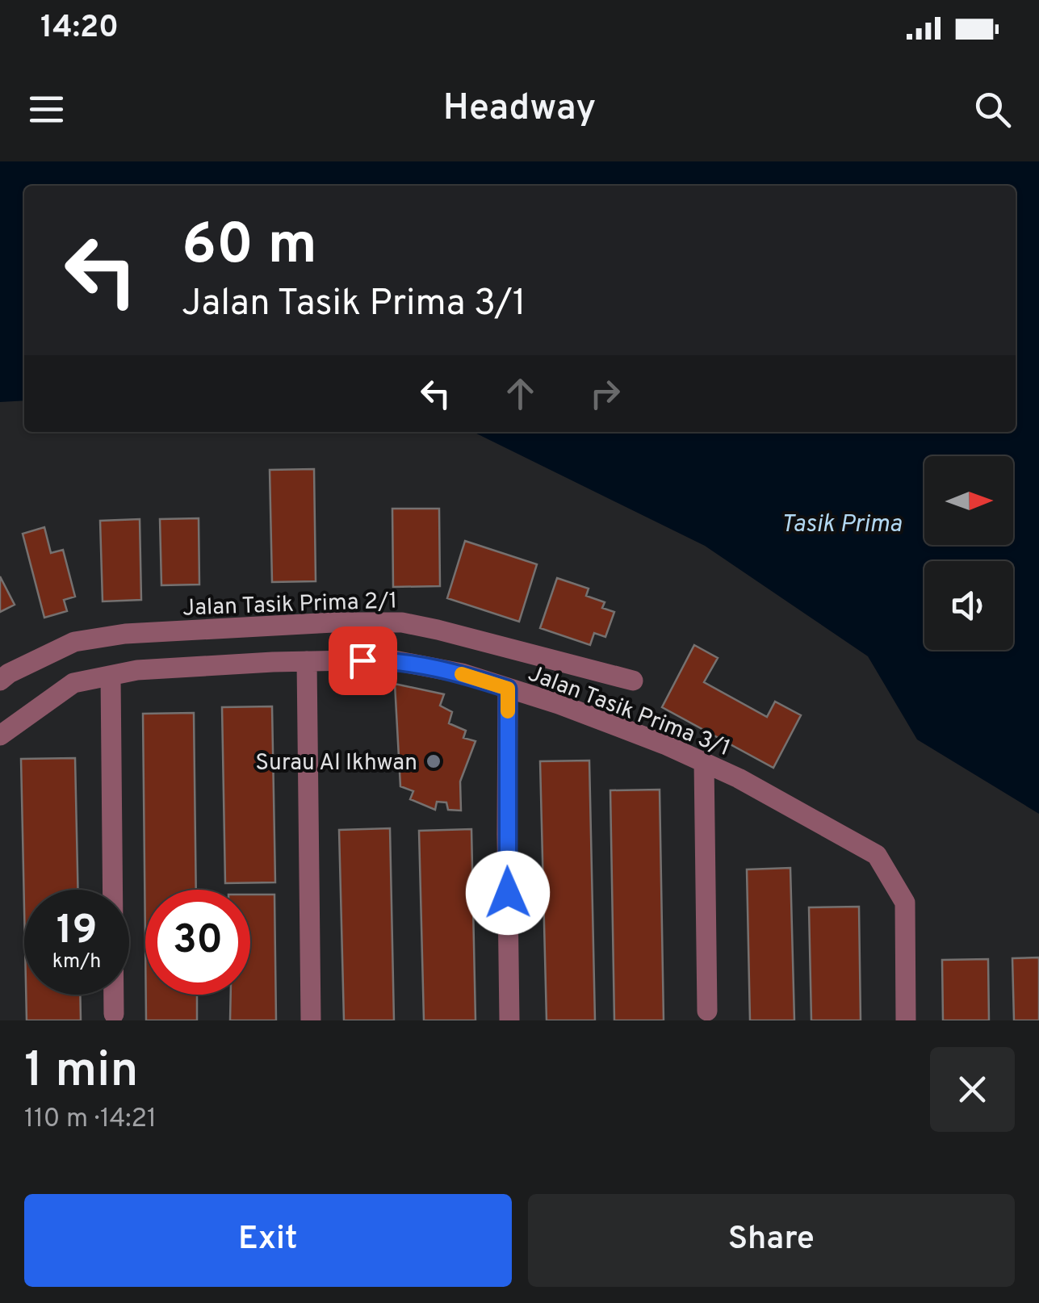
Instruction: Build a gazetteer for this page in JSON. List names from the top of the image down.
{
  "streets": {
    "street": ["Jalan Tasik Prima 2/1", "Jalan Tasik Prima 3/1"]
  },
  "water": ["Tasik Prima"],
  "places": ["Surau Al Ikhwan"],
  "north": "right",
  "page": {
    "status": "14:20",
    "header": "Headway",
    "turn": ["60 m", "Jalan Tasik Prima 3/1"],
    "speed": "19 km/h",
    "limit": "30",
    "heading": ["1 min", "110 m · 14:21"],
    "buttons": ["Exit", "Share"]
  }
}
